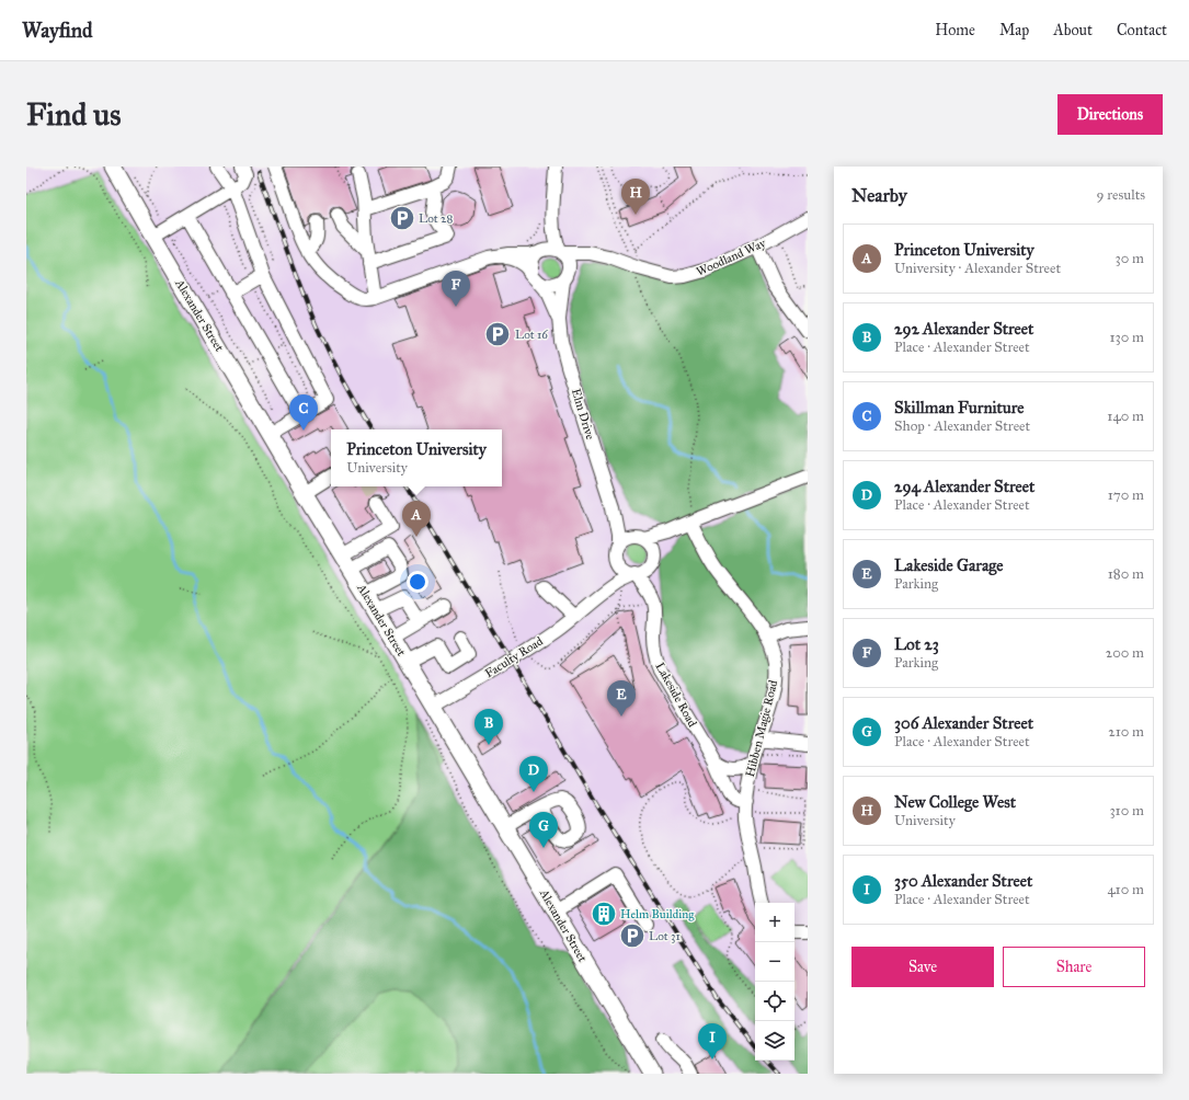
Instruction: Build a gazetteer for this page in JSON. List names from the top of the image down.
{
  "streets": {
    "main road": ["Alexander Street"],
    "street": [
      "Woodland Way",
      "Elm Drive",
      "Faculty Road",
      "Lakeside Road",
      "Hibben Magie Road"
    ]
  },
  "crossings": [
    ["Woodland Way", "Elm Drive"],
    ["Alexander Street", "Faculty Road"],
    ["Elm Drive", "Faculty Road"],
    ["Elm Drive", "Lakeside Road"],
    ["Faculty Road", "Lakeside Road"],
    ["Lakeside Road", "Hibben Magie Road"]
  ],
  "places": {
    "parking": ["Lot 28", "Lot 16", "Lot 31"],
    "building": ["Helm Building"]
  },
  "page": {
    "header": "Wayfind",
    "nav": [
      "Home",
      "Map",
      "About",
      "Contact"
    ],
    "buttons": [
      "Directions",
      ["Save", "Share"]
    ],
    "title": "Find us",
    "heading": ["Nearby", "9 results"],
    "pins": [
      "H",
      "F",
      "C",
      "A",
      "E",
      "B",
      "D",
      "G",
      "I"
    ],
    "list": [
      {
        "mark": "A",
        "name": "Princeton University",
        "note": "University · Alexander Street",
        "value": "30 m"
      },
      {
        "mark": "B",
        "name": "292 Alexander Street",
        "note": "Place · Alexander Street",
        "value": "130 m"
      },
      {
        "mark": "C",
        "name": "Skillman Furniture",
        "note": "Shop · Alexander Street",
        "value": "140 m"
      },
      {
        "mark": "D",
        "name": "294 Alexander Street",
        "note": "Place · Alexander Street",
        "value": "170 m"
      },
      {
        "mark": "E",
        "name": "Lakeside Garage",
        "note": "Parking",
        "value": "180 m"
      },
      {
        "mark": "F",
        "name": "Lot 23",
        "note": "Parking",
        "value": "200 m"
      },
      {
        "mark": "G",
        "name": "306 Alexander Street",
        "note": "Place · Alexander Street",
        "value": "210 m"
      },
      {
        "mark": "H",
        "name": "New College West",
        "note": "University",
        "value": "310 m"
      },
      {
        "mark": "I",
        "name": "350 Alexander Street",
        "note": "Place · Alexander Street",
        "value": "410 m"
      }
    ],
    "popup": ["Princeton University", "University"],
    "map_buttons": ["+", "−"]
  }
}
